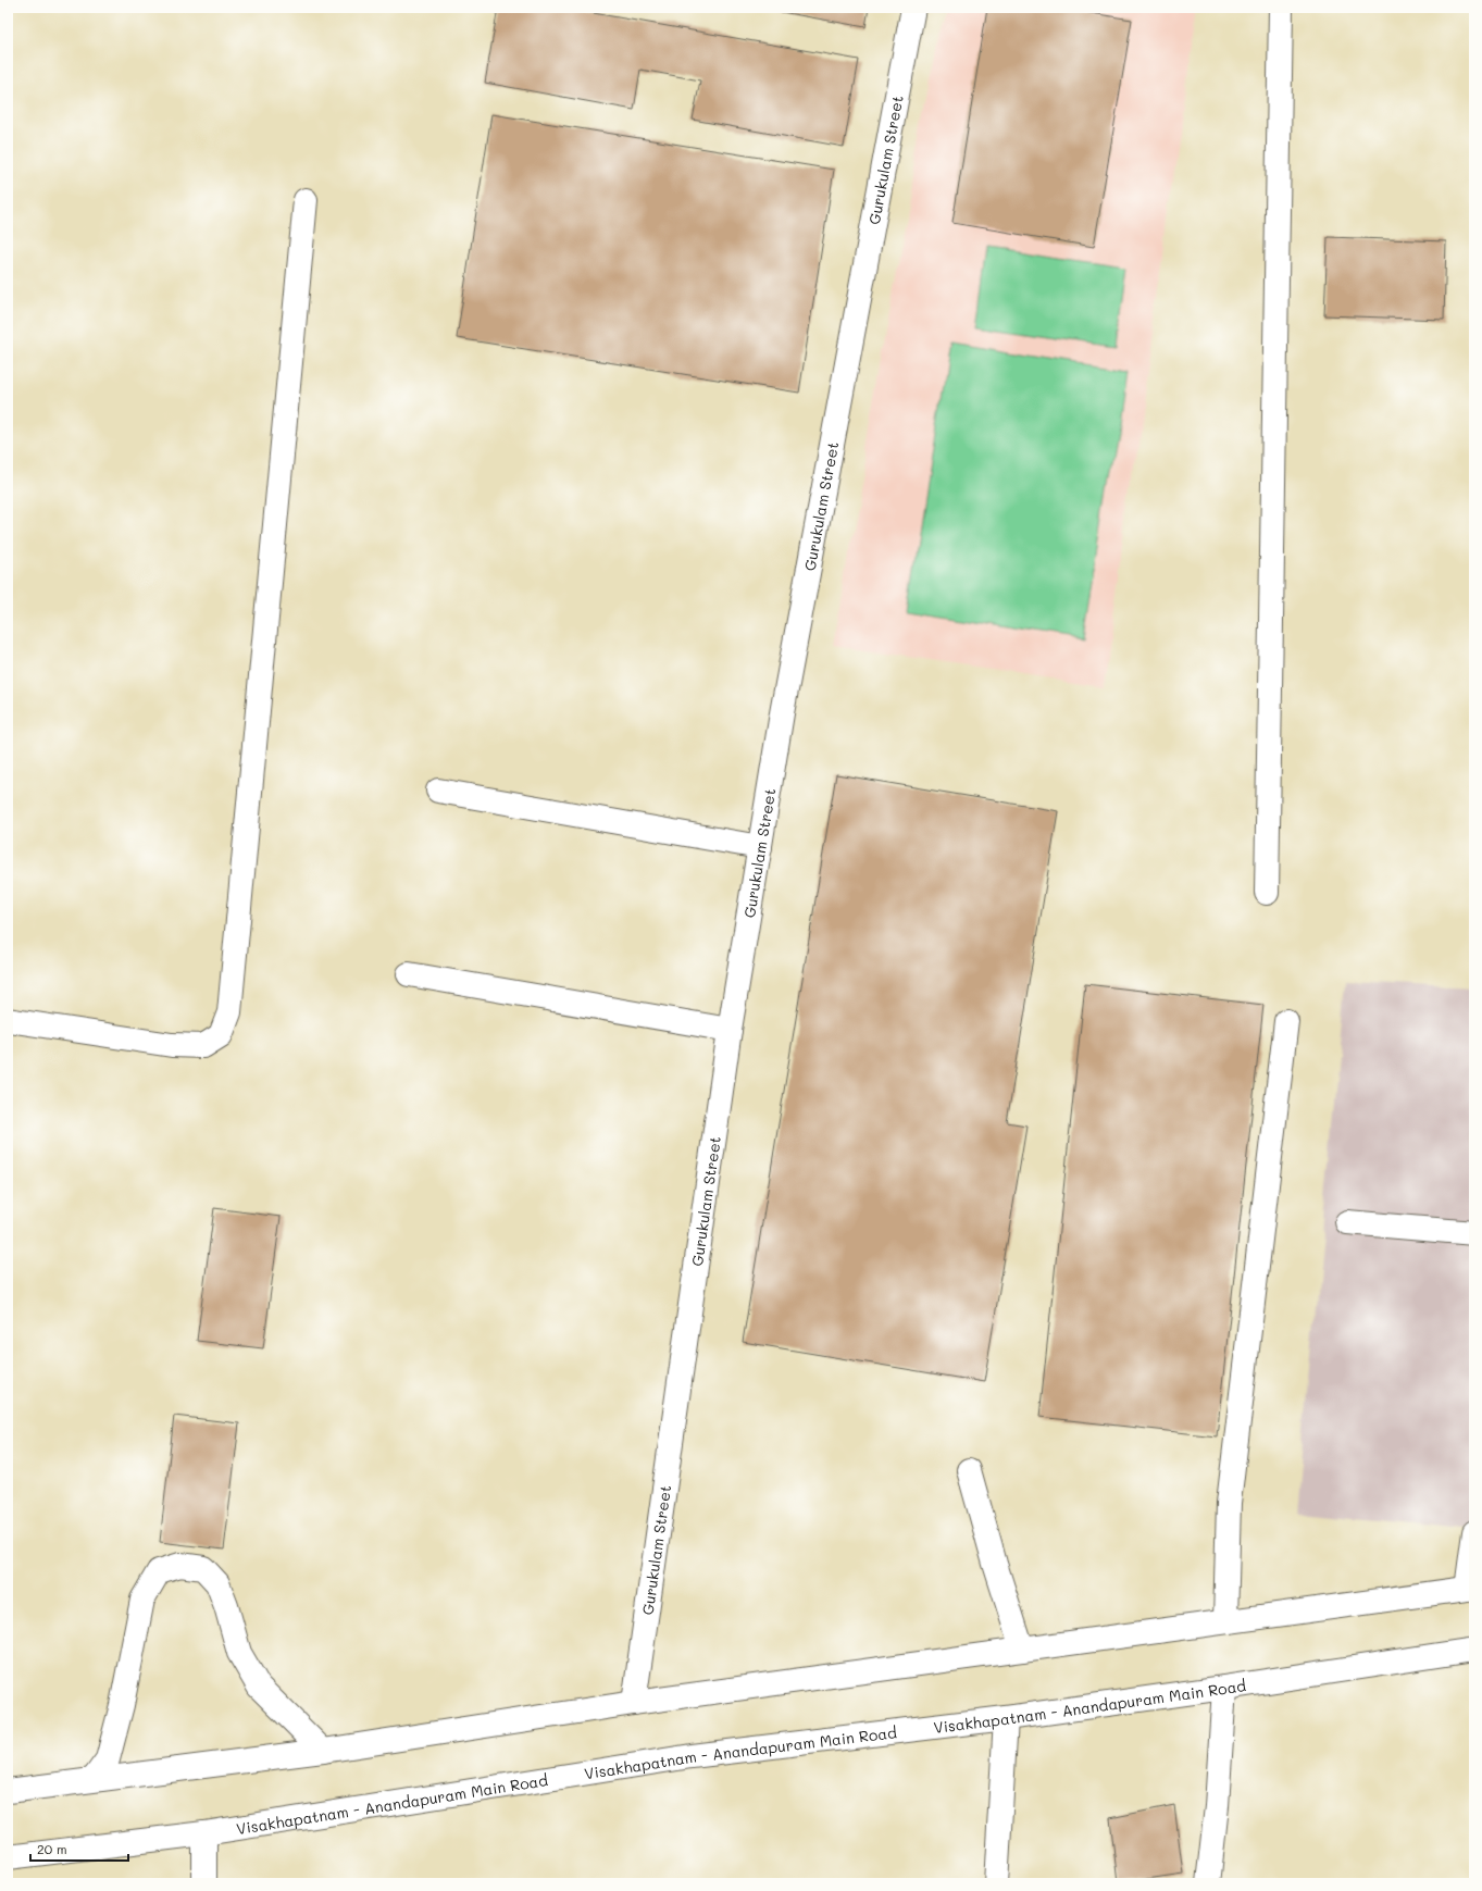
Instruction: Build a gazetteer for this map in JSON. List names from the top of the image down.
{
  "streets": {
    "street": ["Gurukulam Street", "Visakhapatnam - Anandapuram Main Road"]
  },
  "scale_bar": "20 m"
}
